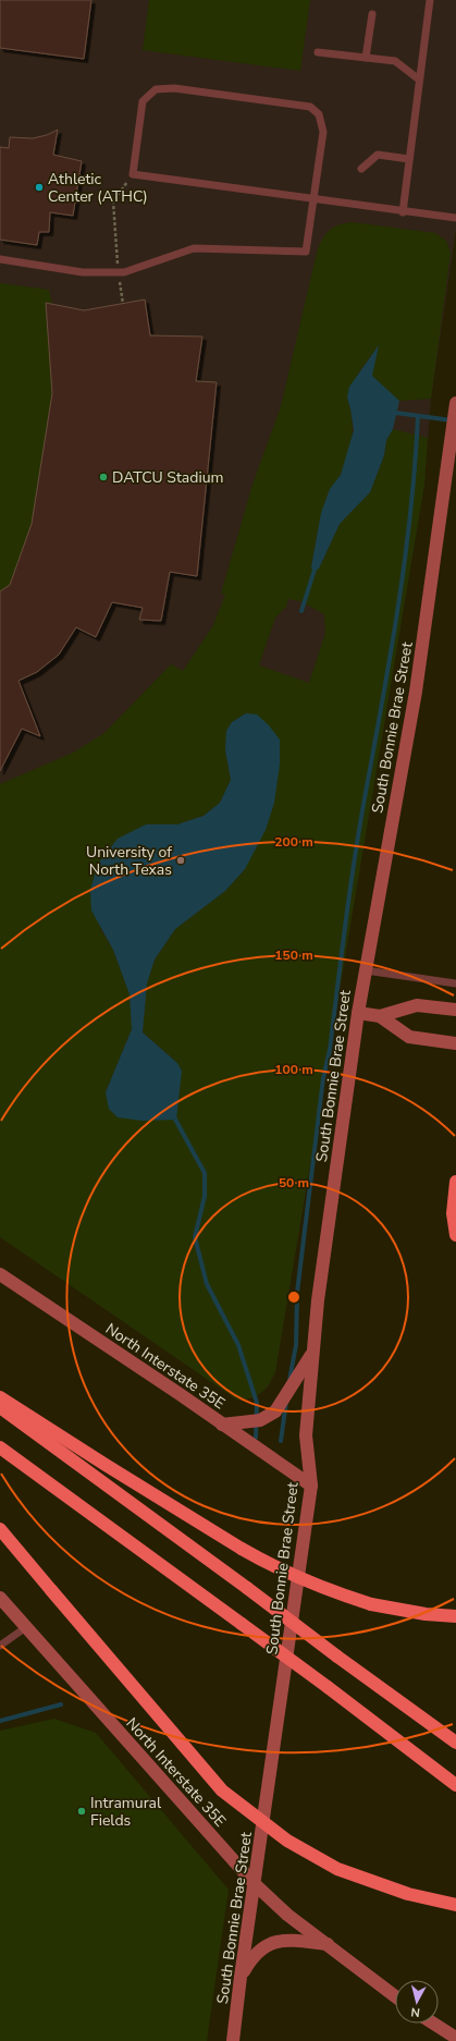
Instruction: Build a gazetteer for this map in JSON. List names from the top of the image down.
{
  "streets": {
    "main road": ["South Bonnie Brae Street", "North Interstate 35E"]
  },
  "crossings": [
    ["South Bonnie Brae Street", "North Interstate 35E"]
  ],
  "places": [
    "Athletic Center (ATHC)",
    "DATCU Stadium",
    "University of North Texas",
    "Intramural Fields"
  ],
  "north": "bottom",
  "rings": [
    "200 m",
    "150 m",
    "100 m",
    "50 m"
  ]
}
